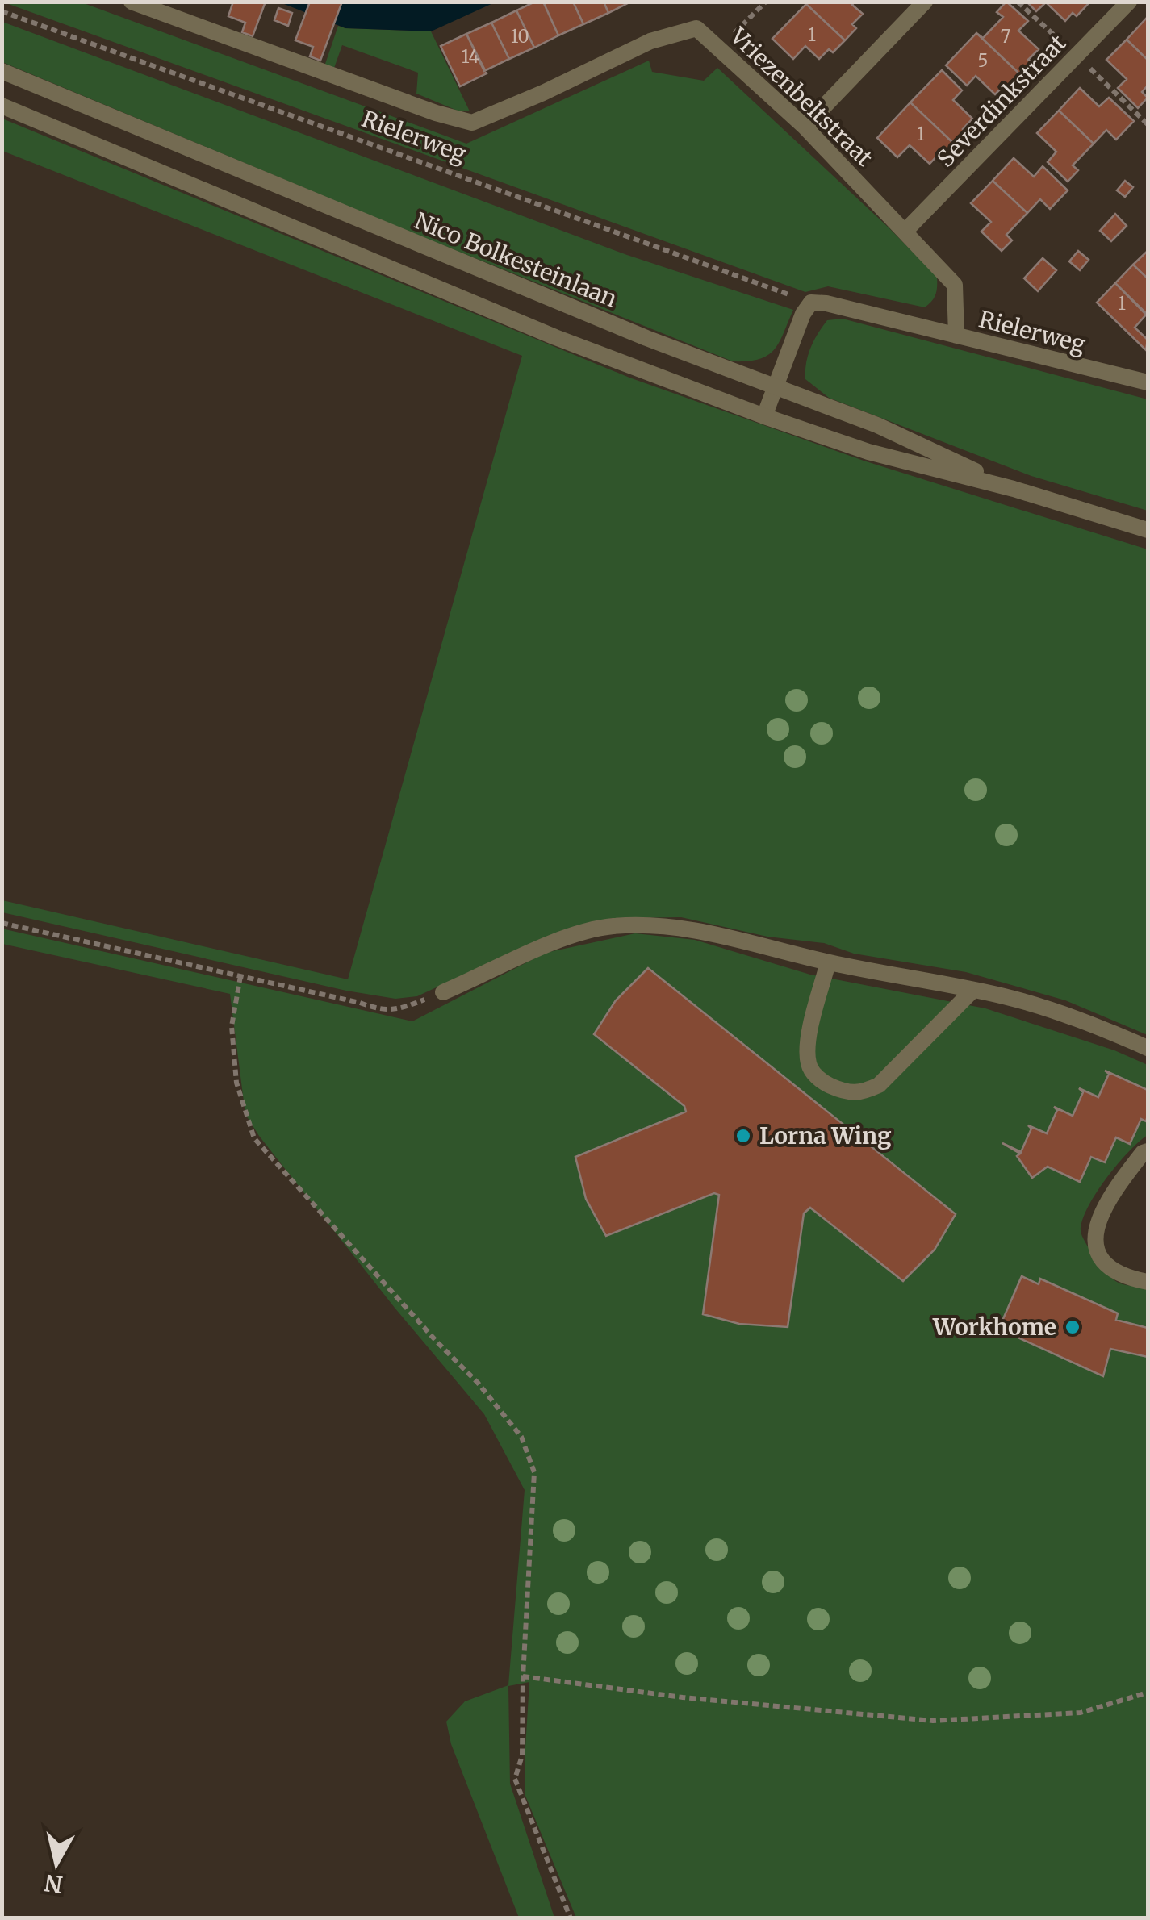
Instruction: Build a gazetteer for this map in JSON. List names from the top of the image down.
{
  "streets": {
    "street": [
      "Vriezenbeltstraat",
      "Severdinkstraat",
      "Rielerweg",
      "Nico Bolkesteinlaan"
    ]
  },
  "crossings": [
    ["Vriezenbeltstraat", "Severdinkstraat"],
    ["Vriezenbeltstraat", "Rielerweg"]
  ],
  "places": ["Lorna Wing", "Workhome"],
  "house_numbers": [
    "1",
    "10",
    "7",
    "14",
    "5",
    "1",
    "1"
  ],
  "north": "bottom"
}
